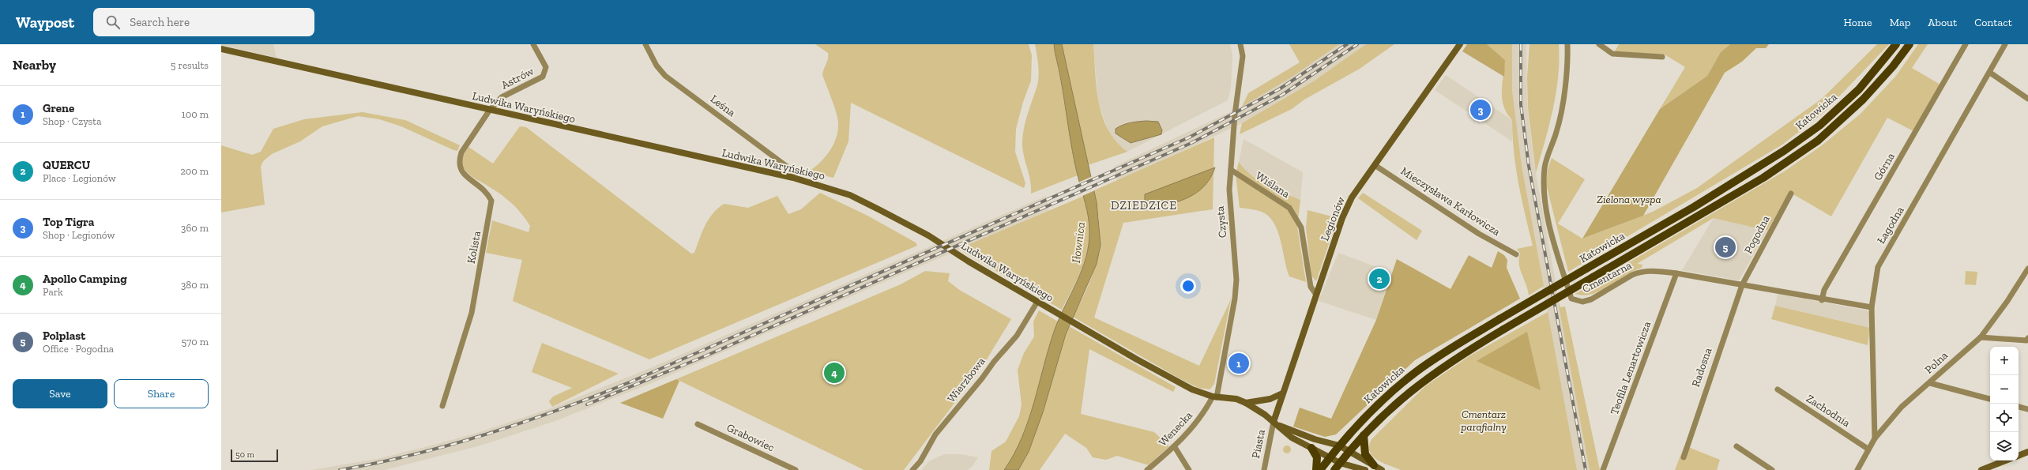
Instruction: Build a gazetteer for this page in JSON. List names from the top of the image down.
{
  "streets": {
    "main road": ["Katowicka"],
    "street": [
      "Astrów",
      "Leśna",
      "Ludwika Waryńskiego",
      "Górna",
      "Wiślana",
      "Mieczysława Karłowicza",
      "Legionów",
      "Czysta",
      "Łagodna",
      "Pogodna",
      "Kolista",
      "Cmentarna",
      "Polna",
      "Radosna",
      "Teofila Lenartowicza",
      "Wierzbowa",
      "Zachodnia",
      "Wenecka",
      "Grabowiec",
      "Piasta"
    ]
  },
  "crossings": [
    ["Astrów", "Ludwika Waryńskiego"],
    ["Astrów", "Kolista"],
    ["Leśna", "Ludwika Waryńskiego"],
    ["Ludwika Waryńskiego", "Legionów"],
    ["Ludwika Waryńskiego", "Czysta"],
    ["Ludwika Waryńskiego", "Kolista"],
    ["Ludwika Waryńskiego", "Wierzbowa"],
    ["Ludwika Waryńskiego", "Wenecka"],
    ["Ludwika Waryńskiego", "Piasta"],
    ["Górna", "Cmentarna"],
    ["Wiślana", "Legionów"],
    ["Wiślana", "Czysta"],
    ["Mieczysława Karłowicza", "Legionów"],
    ["Legionów", "Piasta"],
    ["Czysta", "Wenecka"],
    ["Łagodna", "Cmentarna"],
    ["Łagodna", "Polna"],
    ["Pogodna", "Cmentarna"],
    ["Pogodna", "Radosna"],
    ["Cmentarna", "Radosna"],
    ["Cmentarna", "Teofila Lenartowicza"],
    ["Polna", "Zachodnia"]
  ],
  "districts": ["DZIEDZICE"],
  "water": ["Iłownica"],
  "parks": ["Zielona wyspa", "Cmentarz parafialny"],
  "scale_bar": "50 m",
  "page": {
    "header": "Waypost",
    "search": "Search here",
    "nav": [
      "Home",
      "Map",
      "About",
      "Contact"
    ],
    "heading": ["Nearby", "5 results"],
    "list": [
      {
        "mark": "1",
        "name": "Grene",
        "note": "Shop · Czysta",
        "value": "100 m"
      },
      {
        "mark": "2",
        "name": "QUERCU",
        "note": "Place · Legionów",
        "value": "200 m"
      },
      {
        "mark": "3",
        "name": "Top Tigra",
        "note": "Shop · Legionów",
        "value": "360 m"
      },
      {
        "mark": "4",
        "name": "Apollo Camping",
        "note": "Park",
        "value": "380 m"
      },
      {
        "mark": "5",
        "name": "Polplast",
        "note": "Office · Pogodna",
        "value": "570 m"
      }
    ],
    "pins": [
      "3",
      "5",
      "2",
      "1",
      "4"
    ],
    "map_buttons": ["+", "−"],
    "buttons": ["Save", "Share"],
    "scale": "50 m"
  }
}
